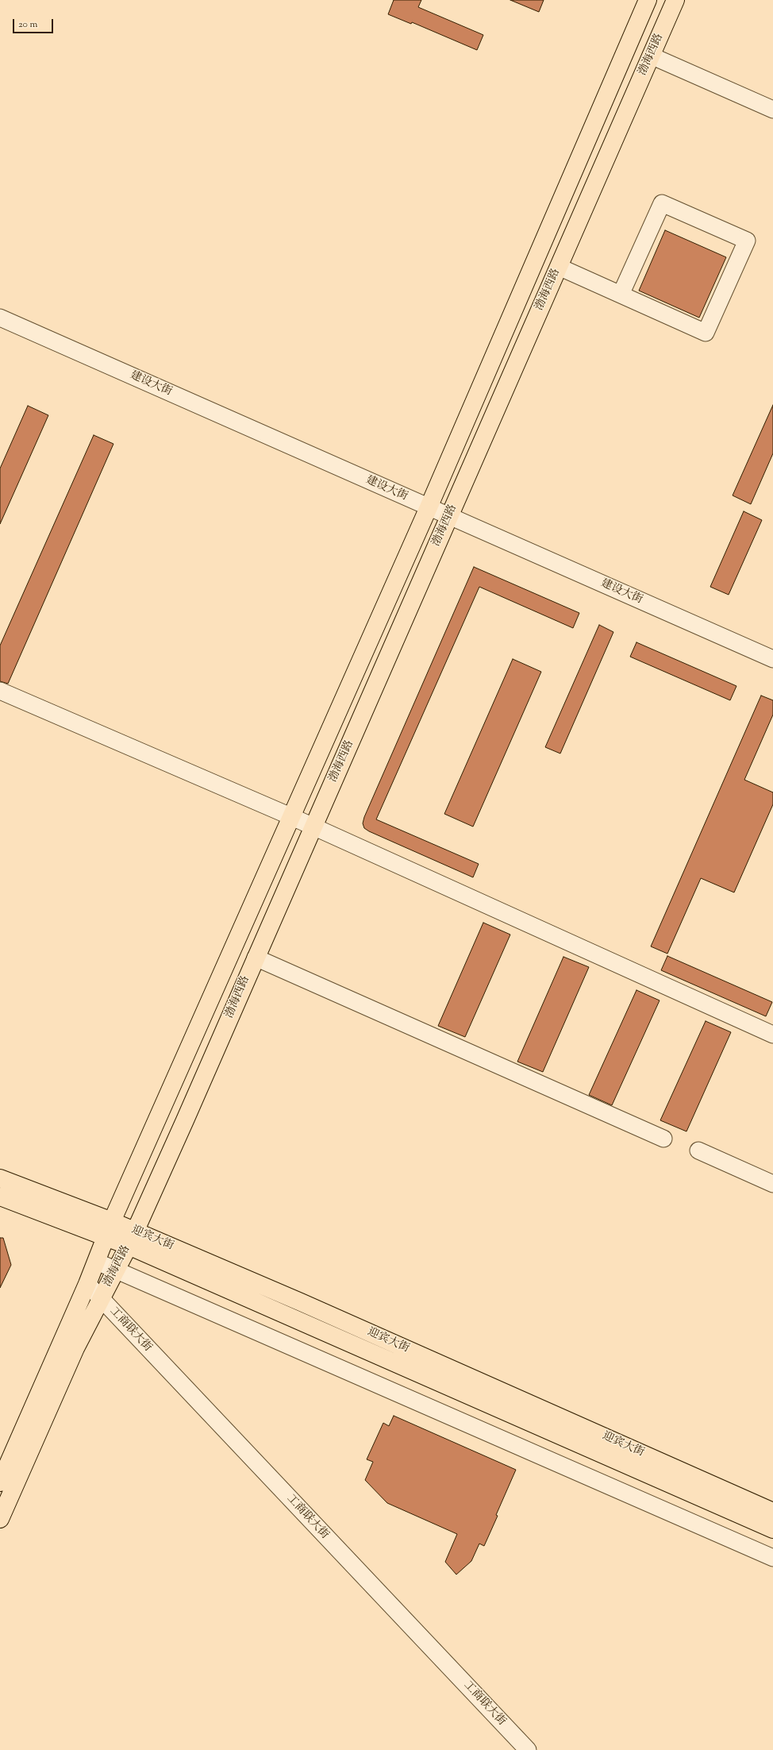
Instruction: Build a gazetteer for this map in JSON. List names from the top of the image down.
{
  "streets": {
    "main road": ["渤海西路", "迎宾大街"],
    "street": ["建设大街", "工商联大街"]
  },
  "crossings": [
    ["渤海西路", "建设大街"],
    ["渤海西路", "迎宾大街"],
    ["渤海西路", "工商联大街"]
  ],
  "scale_bar": "20 m"
}
